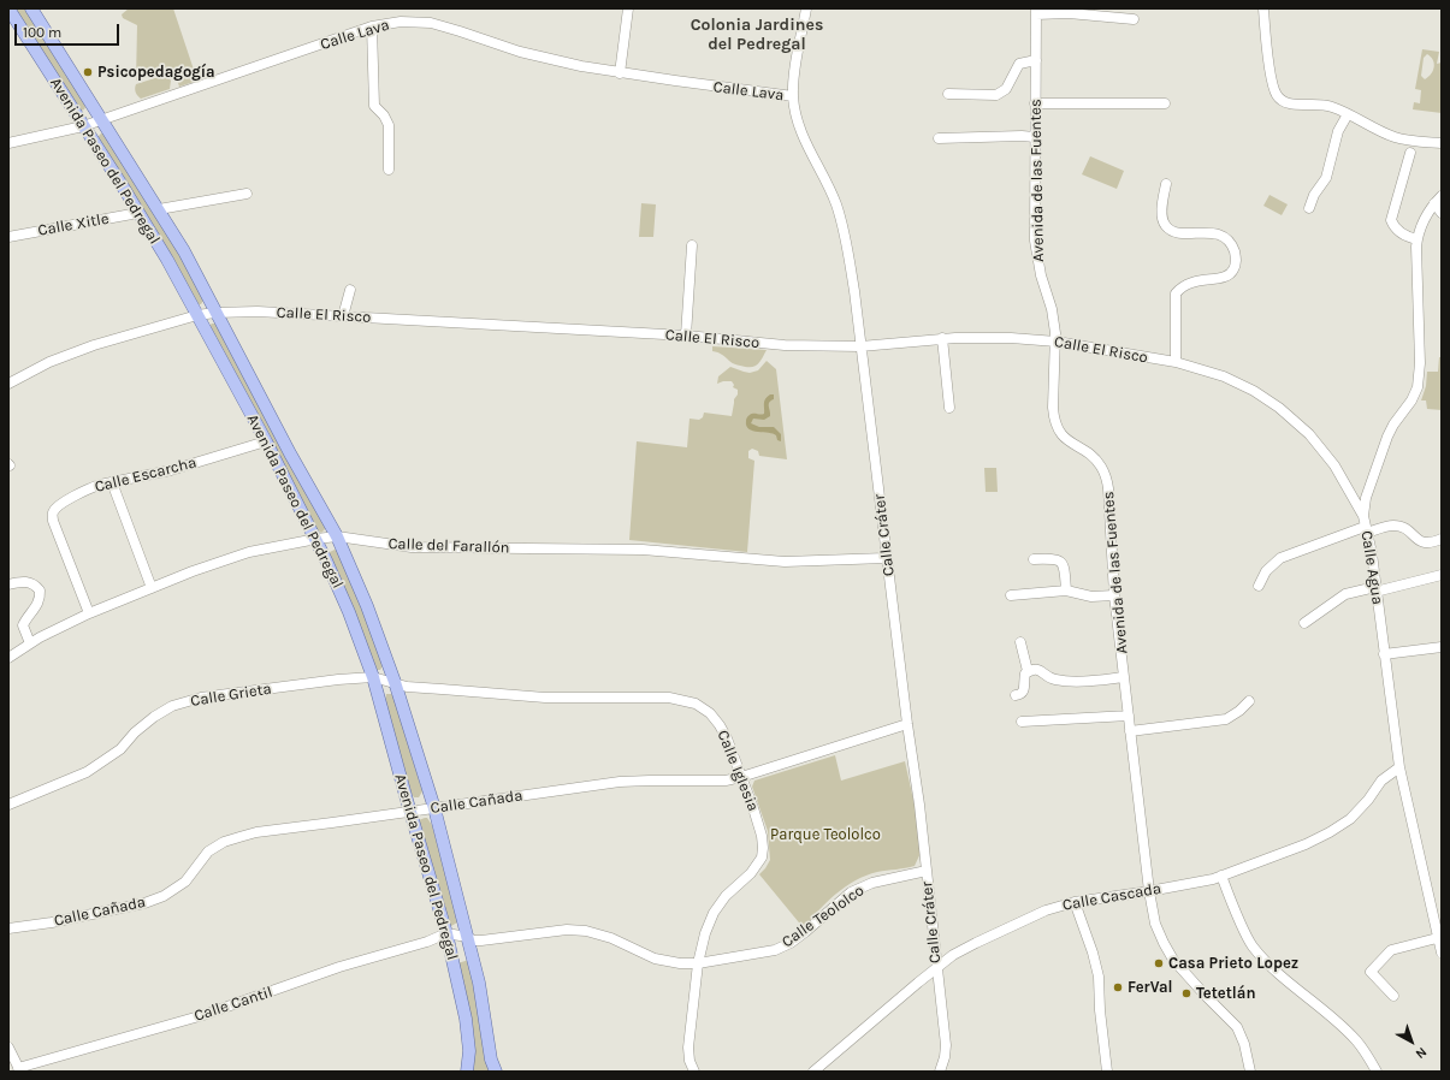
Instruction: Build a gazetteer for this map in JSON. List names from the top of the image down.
{
  "streets": {
    "main road": ["Avenida Paseo del Pedregal"],
    "street": [
      "Calle Lava",
      "Avenida de las Fuentes",
      "Calle Xitle",
      "Calle El Risco",
      "Calle Escarcha",
      "Calle Cráter",
      "Calle del Farallón",
      "Calle Agua",
      "Calle Grieta",
      "Calle Iglesia",
      "Calle Cañada",
      "Calle Cascada",
      "Calle Teololco",
      "Calle Cantil"
    ]
  },
  "crossings": [
    ["Calle Lava", "Avenida Paseo del Pedregal"],
    ["Calle Lava", "Calle Cráter"],
    ["Avenida Paseo del Pedregal", "Calle Xitle"],
    ["Avenida Paseo del Pedregal", "Calle El Risco"],
    ["Avenida Paseo del Pedregal", "Calle Escarcha"],
    ["Avenida Paseo del Pedregal", "Calle del Farallón"],
    ["Avenida Paseo del Pedregal", "Calle Grieta"],
    ["Avenida Paseo del Pedregal", "Calle Iglesia"],
    ["Avenida Paseo del Pedregal", "Calle Cañada"],
    ["Avenida Paseo del Pedregal", "Calle Teololco"],
    ["Avenida Paseo del Pedregal", "Calle Cantil"],
    ["Avenida de las Fuentes", "Calle El Risco"],
    ["Avenida de las Fuentes", "Calle Cascada"],
    ["Calle El Risco", "Calle Cráter"],
    ["Calle El Risco", "Calle Agua"],
    ["Calle Escarcha", "Calle del Farallón"],
    ["Calle Cráter", "Calle del Farallón"],
    ["Calle Cráter", "Calle Cañada"],
    ["Calle Cráter", "Calle Cascada"],
    ["Calle Cráter", "Calle Teololco"],
    ["Calle Agua", "Calle Cascada"],
    ["Calle Grieta", "Calle Iglesia"],
    ["Calle Iglesia", "Calle Cañada"],
    ["Calle Iglesia", "Calle Teololco"],
    ["Calle Teololco", "Calle Cantil"]
  ],
  "districts": ["Colonia Jardines del Pedregal"],
  "parks": ["Parque Teololco"],
  "places": [
    "Psicopedagogía",
    "Casa Prieto Lopez",
    "FerVal",
    "Tetetlán"
  ],
  "scale_bar": "100 m",
  "north": "bottom right"
}
